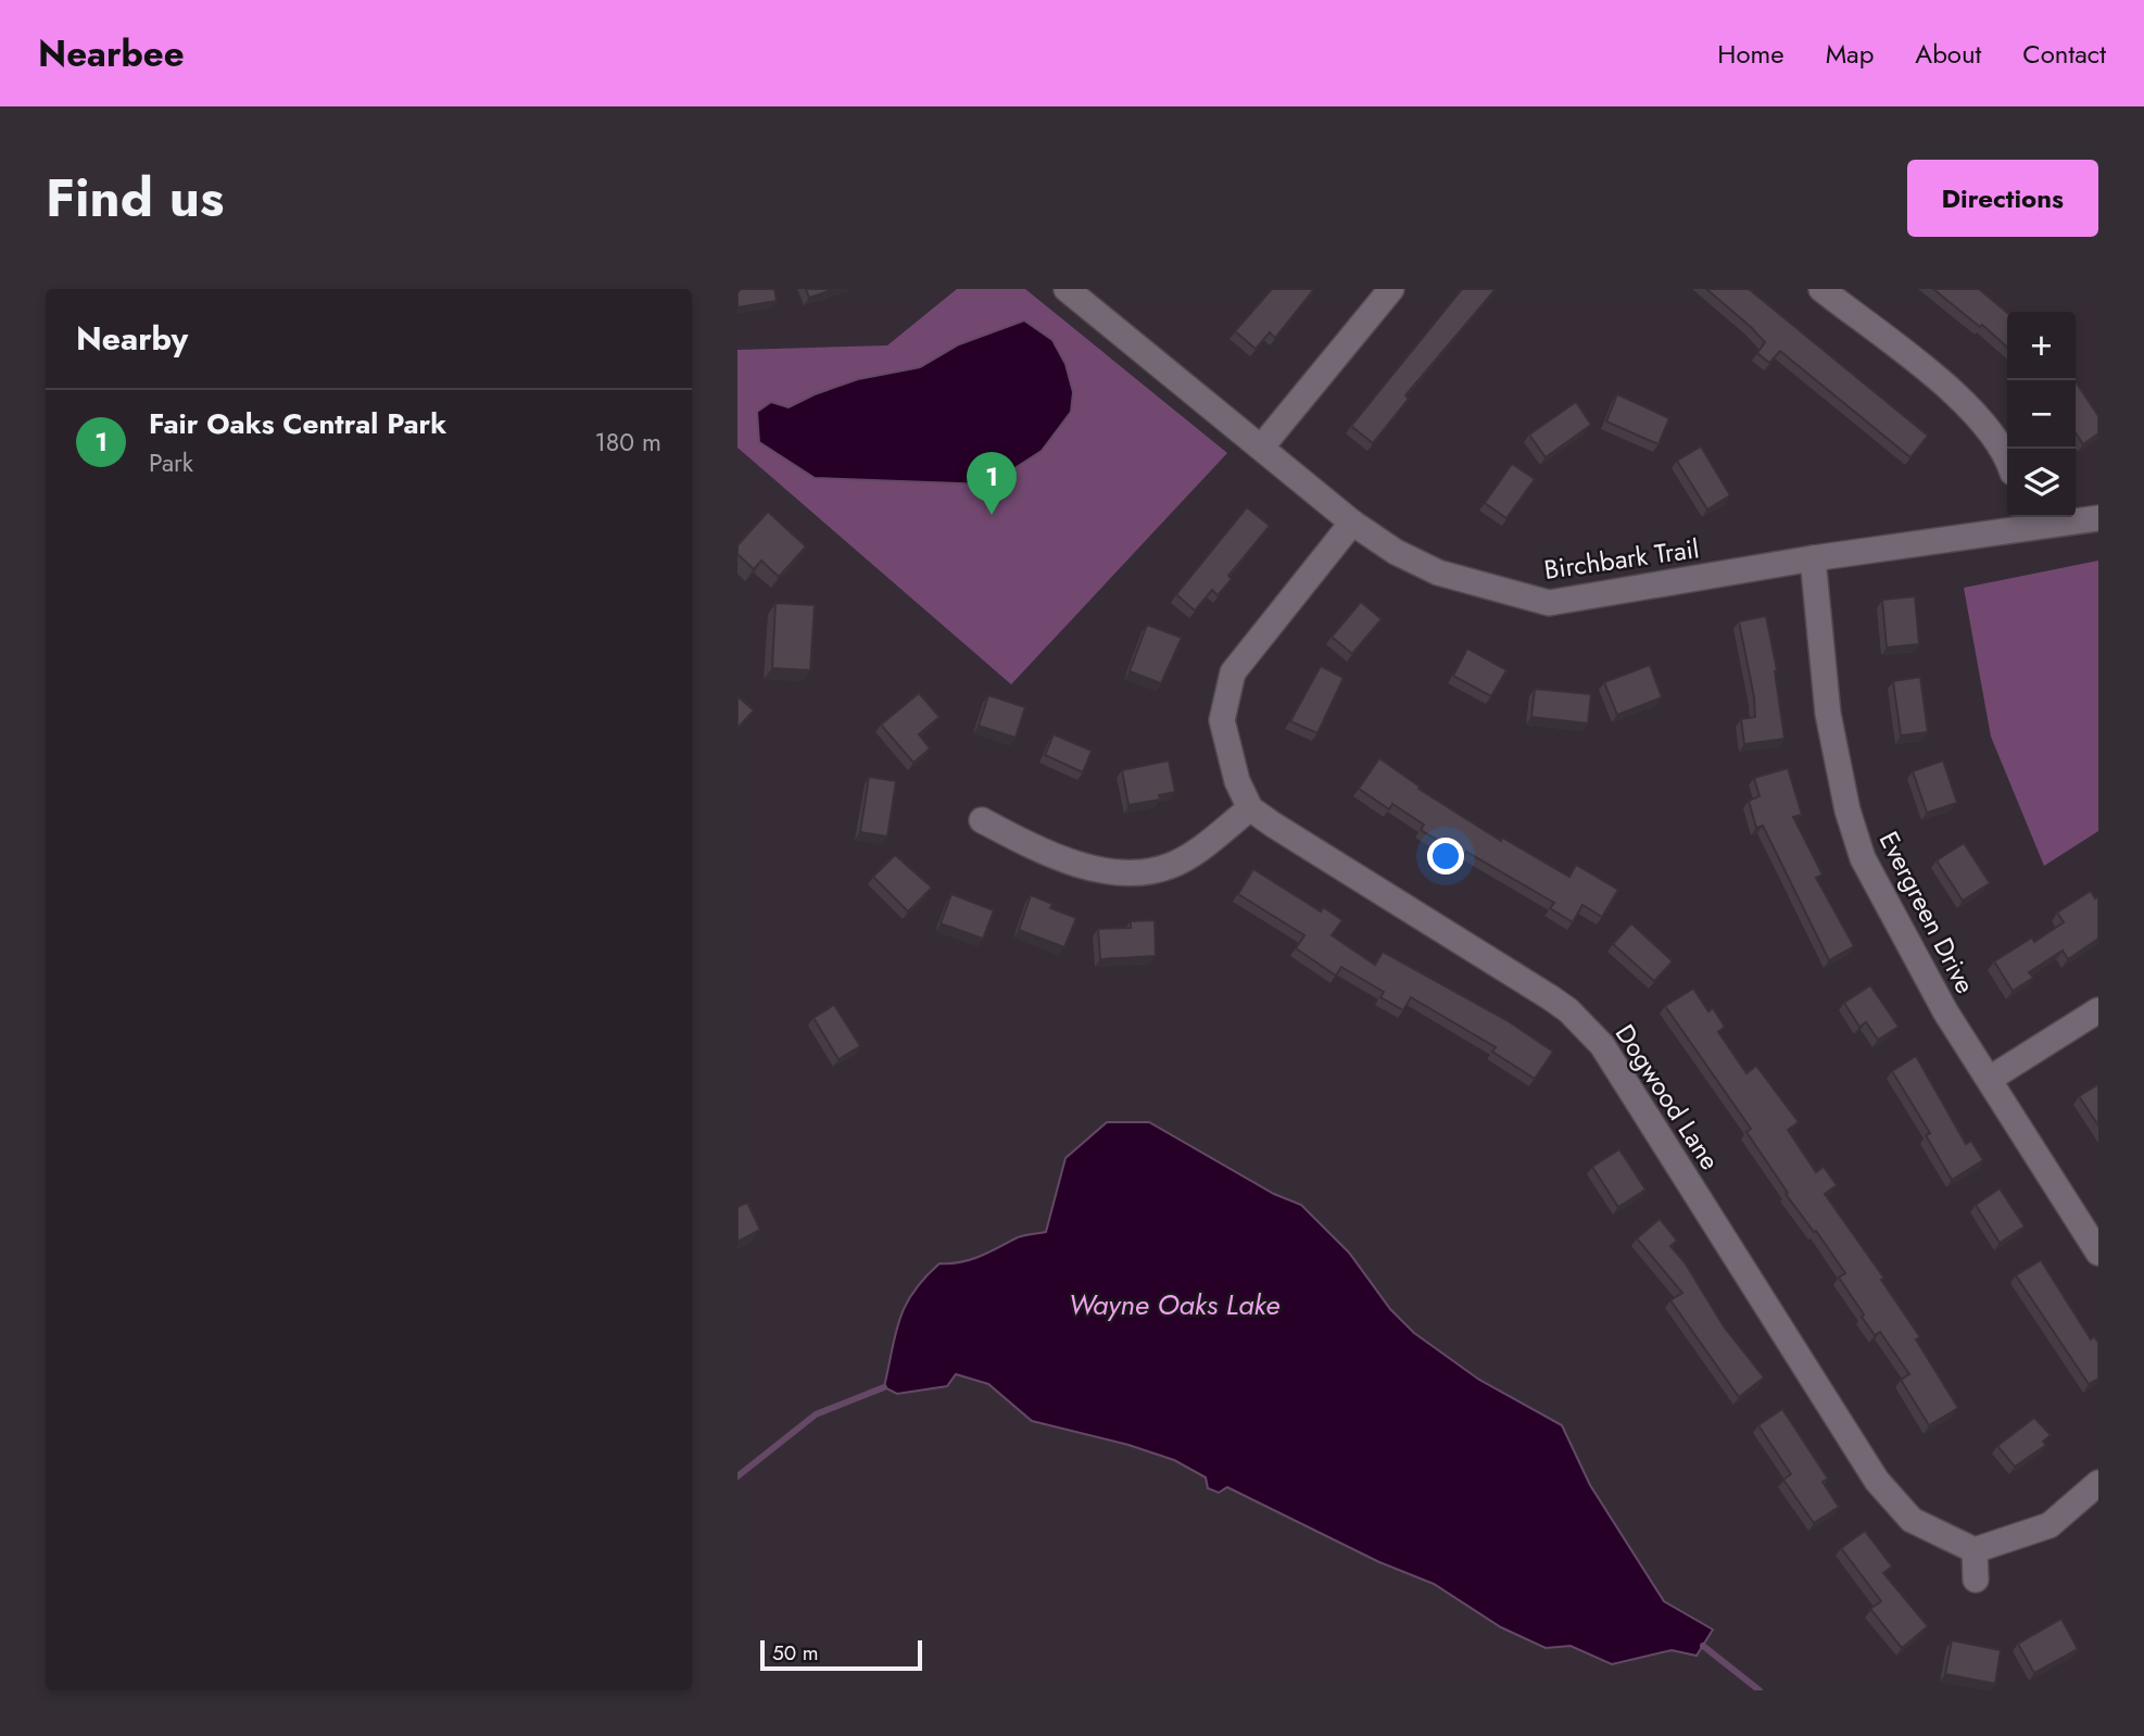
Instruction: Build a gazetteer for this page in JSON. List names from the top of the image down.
{
  "streets": {
    "street": ["Birchbark Trail", "Evergreen Drive", "Dogwood Lane"]
  },
  "crossings": [
    ["Birchbark Trail", "Evergreen Drive"]
  ],
  "water": ["Wayne Oaks Lake"],
  "scale_bar": "50 m",
  "page": {
    "header": "Nearbee",
    "nav": [
      "Home",
      "Map",
      "About",
      "Contact"
    ],
    "title": "Find us",
    "buttons": "Directions",
    "heading": "Nearby",
    "map_buttons": ["+", "−"],
    "list": [
      {
        "mark": "1",
        "name": "Fair Oaks Central Park",
        "note": "Park",
        "value": "180 m"
      }
    ],
    "pins": "1",
    "scale": "50 m"
  }
}
